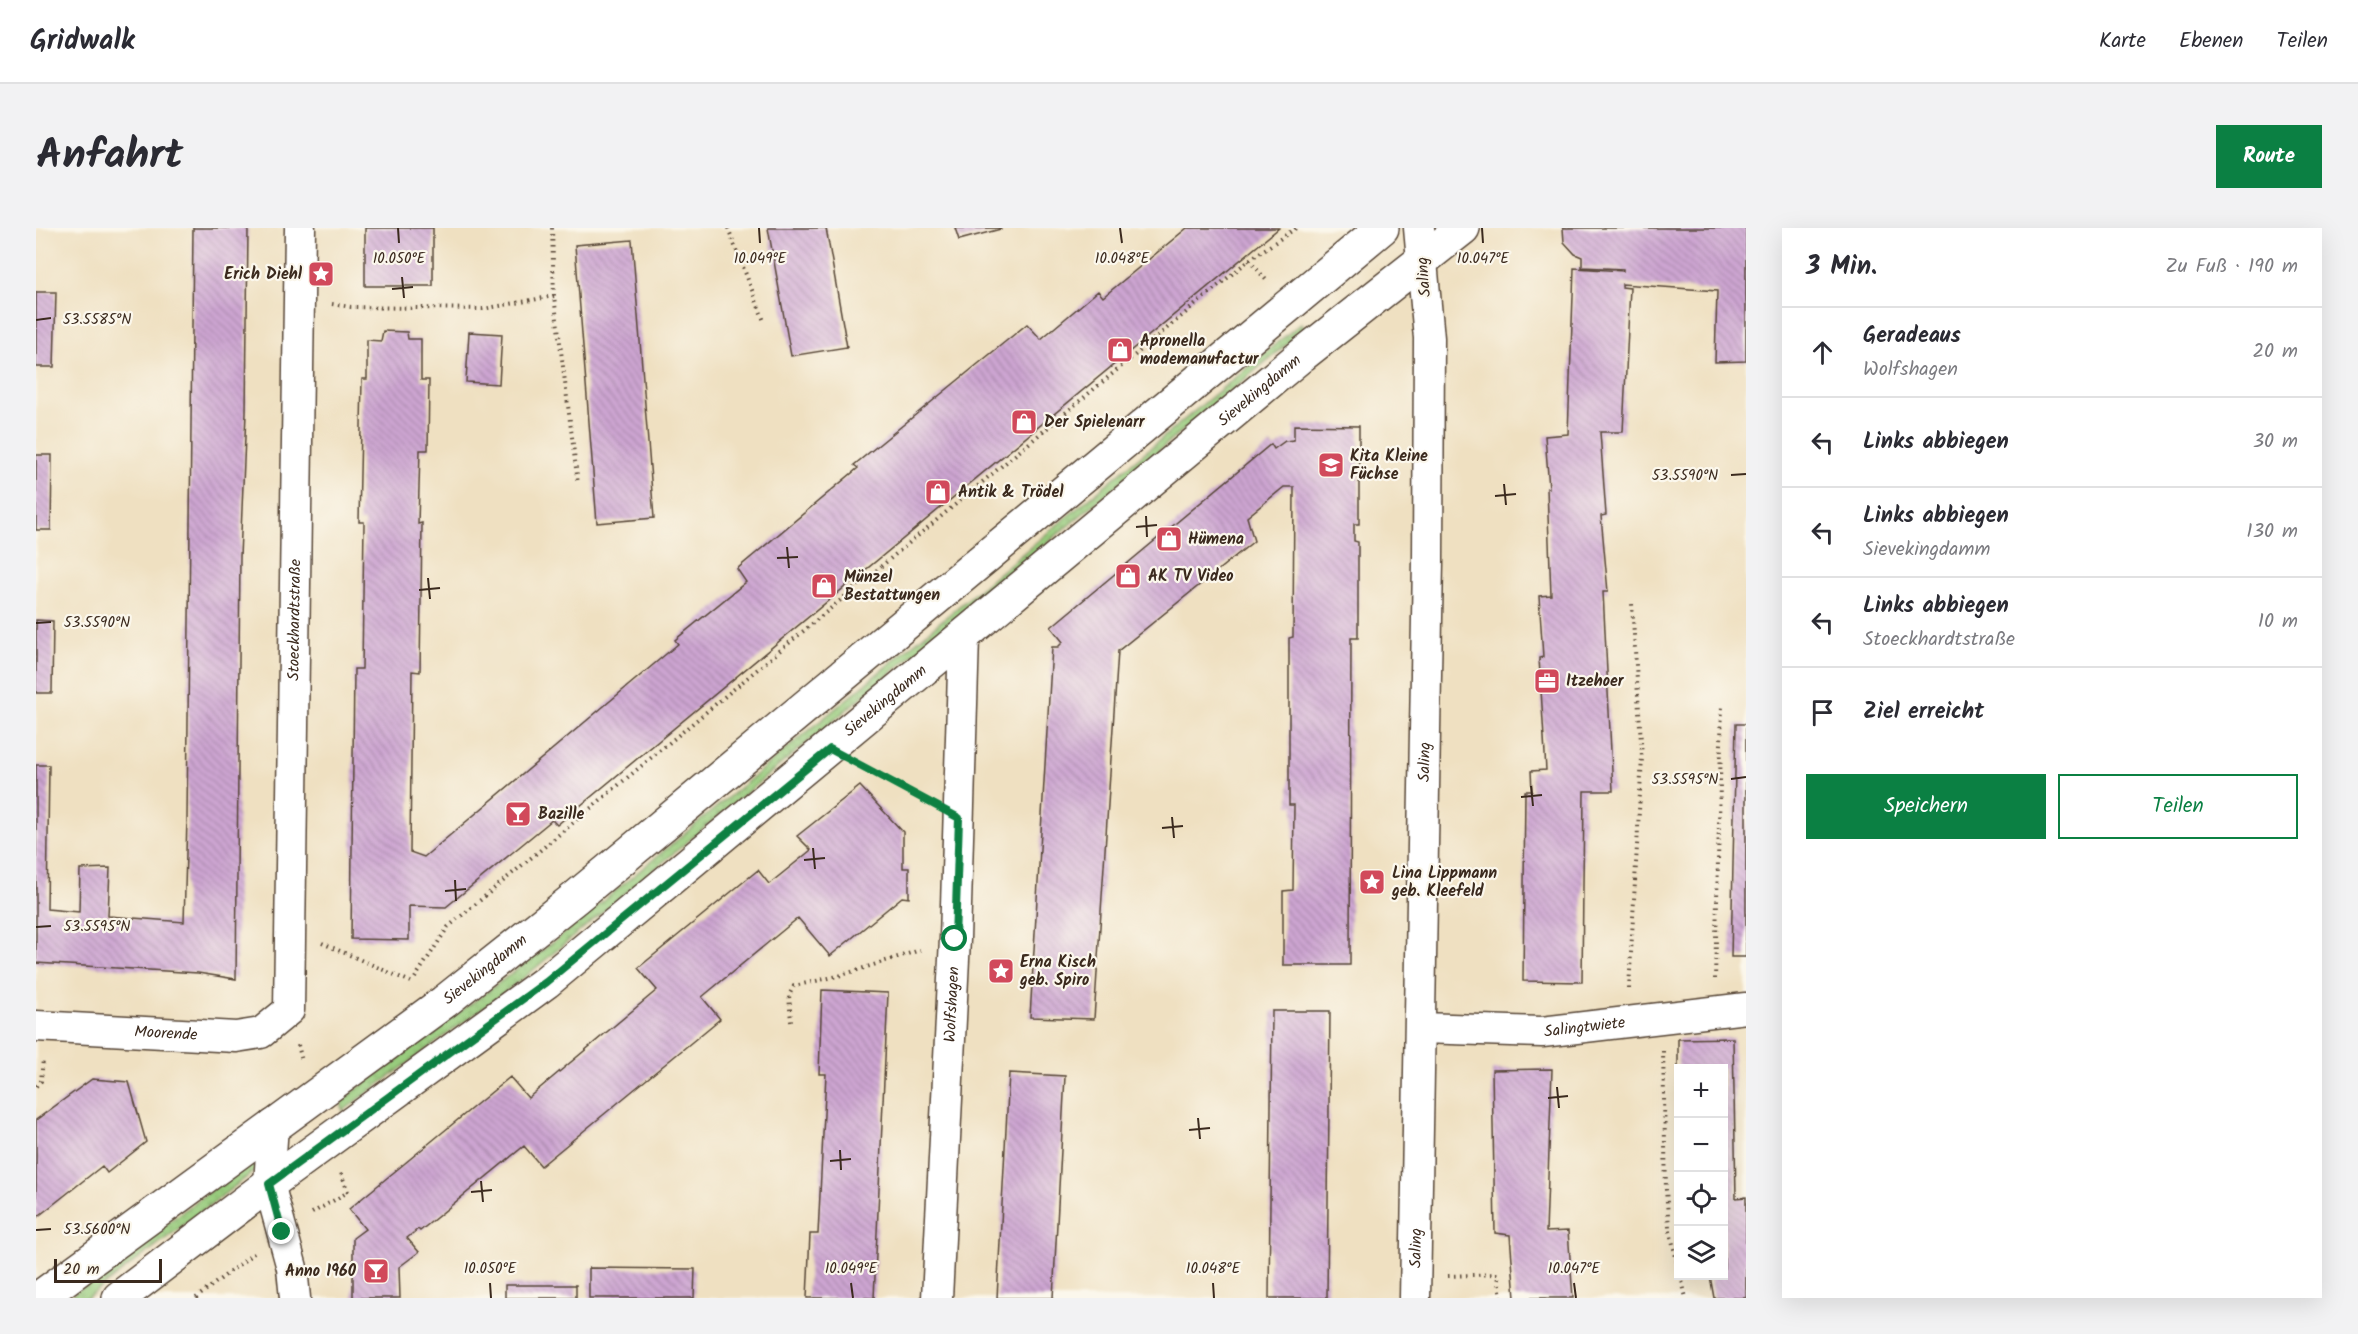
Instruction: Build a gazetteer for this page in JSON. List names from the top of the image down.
{
  "streets": {
    "street": [
      "Saling",
      "Sievekingdamm",
      "Stoeckhardtstraße",
      "Wolfshagen",
      "Salingtwiete",
      "Moorende"
    ]
  },
  "crossings": [
    ["Saling", "Sievekingdamm"],
    ["Saling", "Salingtwiete"],
    ["Sievekingdamm", "Wolfshagen"],
    ["Stoeckhardtstraße", "Moorende"]
  ],
  "places": {
    "place": ["Erich Diehl", "Lina Lippmann geb. Kleefeld", "Erna Kisch geb. Spiro"],
    "shop": [
      "Apronella modemanufactur",
      "Der Spielenarr",
      "Antik & Trödel",
      "Hümena",
      "AK TV Video",
      "Münzel Bestattungen"
    ],
    "school or university": ["Kita Kleine Füchse"],
    "office": ["Itzehoer"],
    "bar": ["Bazille", "Anno 1960"]
  },
  "scale_bar": "20 m",
  "page": {
    "header": "Gridwalk",
    "nav": ["Karte", "Ebenen", "Teilen"],
    "title": "Anfahrt",
    "buttons": [
      "Route",
      ["Speichern", "Teilen"]
    ],
    "heading": ["3 Min.", "Zu Fuß · 190 m"],
    "list": [
      ["Geradeaus", "Wolfshagen", "20 m"],
      ["Links abbiegen", "30 m"],
      ["Links abbiegen", "Sievekingdamm", "130 m"],
      ["Links abbiegen", "Stoeckhardtstraße", "10 m"],
      "Ziel erreicht"
    ],
    "map_buttons": ["+", "−"],
    "scale": "20 m"
  },
  "coordinates": [
    "10.050°E",
    "10.049°E",
    "10.048°E",
    "10.047°E",
    "53.5585°N",
    "53.5590°N",
    "53.5595°N",
    "53.5600°N"
  ]
}
